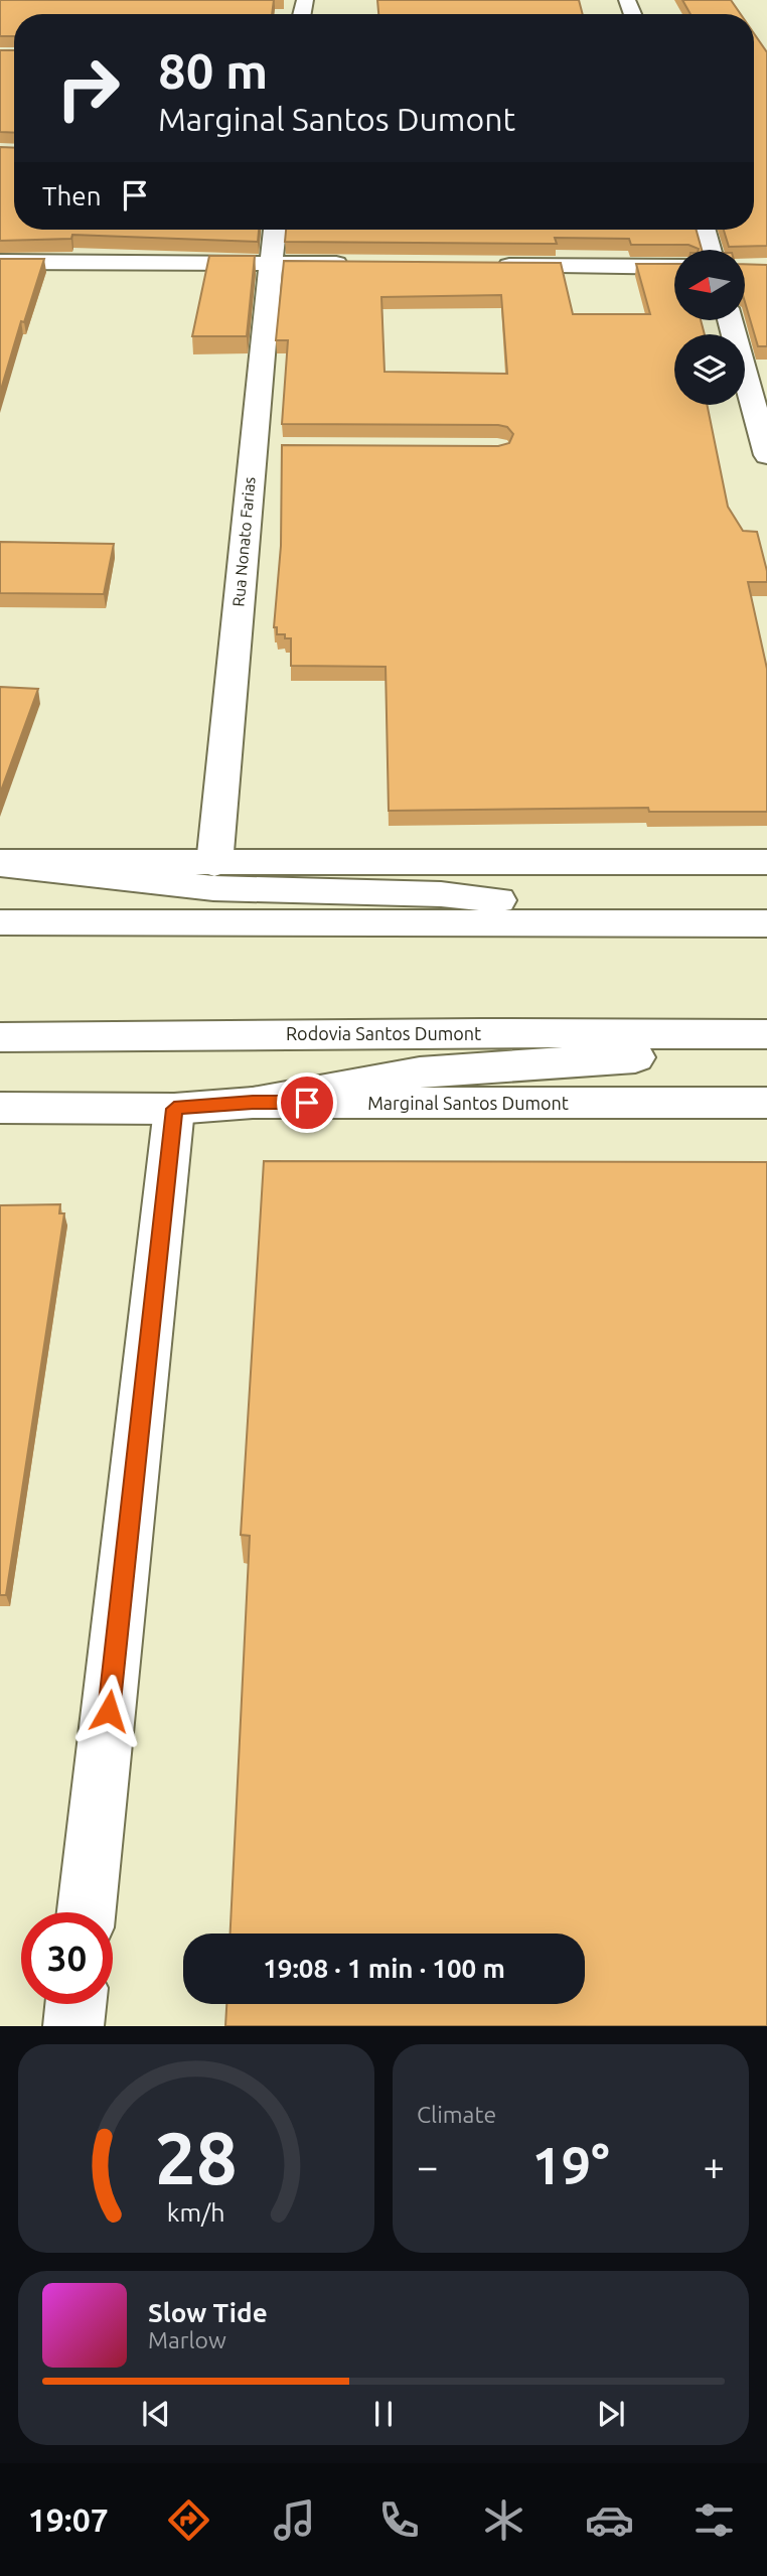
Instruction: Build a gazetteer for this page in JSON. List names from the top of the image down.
{
  "streets": {
    "main road": ["Rua Nonato Farias", "Rodovia Santos Dumont", "Marginal Santos Dumont"]
  },
  "north": "left",
  "page": {
    "turn": ["80 m", "Marginal Santos Dumont"],
    "then": "Then",
    "limit": "30",
    "trip": "19:08 · 1 min · 100 m",
    "tile": "Climate",
    "heat": ["−", "19°", "+"],
    "song": ["Slow Tide", "Marlow"],
    "tabs": "19:07",
    "gauge": ["28", "km/h"]
  }
}
